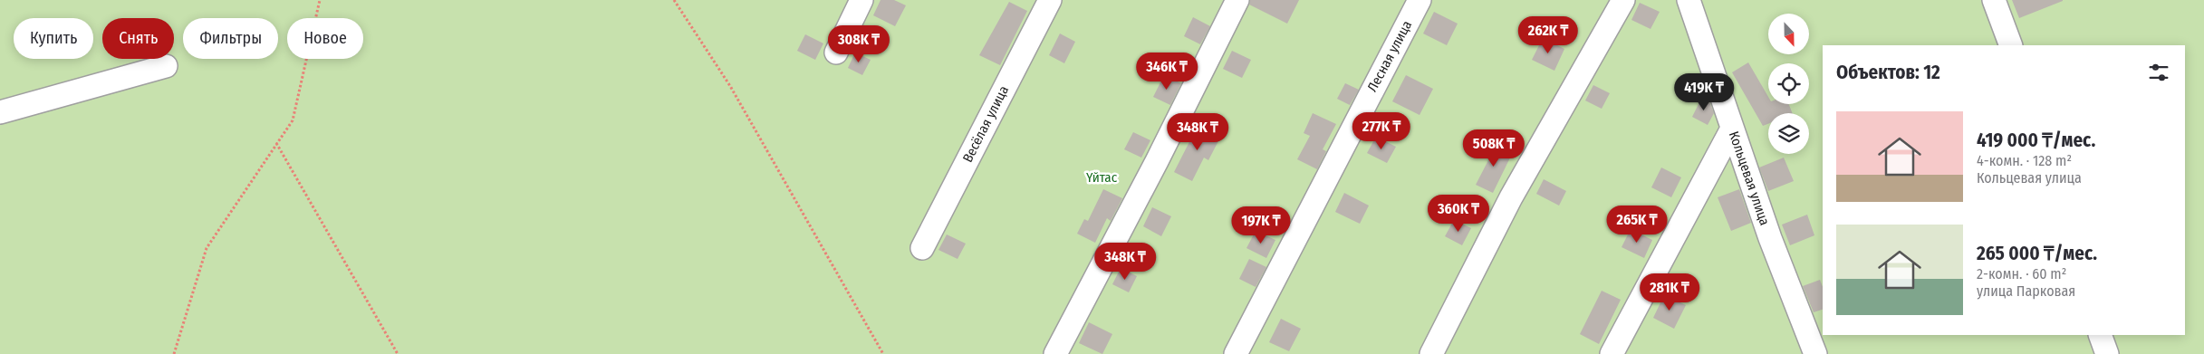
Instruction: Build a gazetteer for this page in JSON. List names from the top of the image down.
{
  "streets": {
    "street": ["Лесная улица", "Весёлая улица", "Кольцевая улица"]
  },
  "parks": ["Үйтас"],
  "north": "bottom",
  "page": {
    "price": [
      "262K ₸",
      "308K ₸",
      "346K ₸",
      "419K ₸",
      "277K ₸",
      "348K ₸",
      "508K ₸",
      "360K ₸",
      "265K ₸",
      "197K ₸",
      "348K ₸",
      "281K ₸"
    ],
    "chip": [
      "Купить",
      "Снять",
      "Фильтры",
      "Новое"
    ],
    "heading": "Объектов: 12",
    "list": [
      {
        "name": "419 000 ₸/мес.",
        "note": "4-комн. · 128 m² · Кольцевая улица"
      },
      {
        "name": "265 000 ₸/мес.",
        "note": "2-комн. · 60 m² · улица Парковая"
      }
    ]
  }
}
